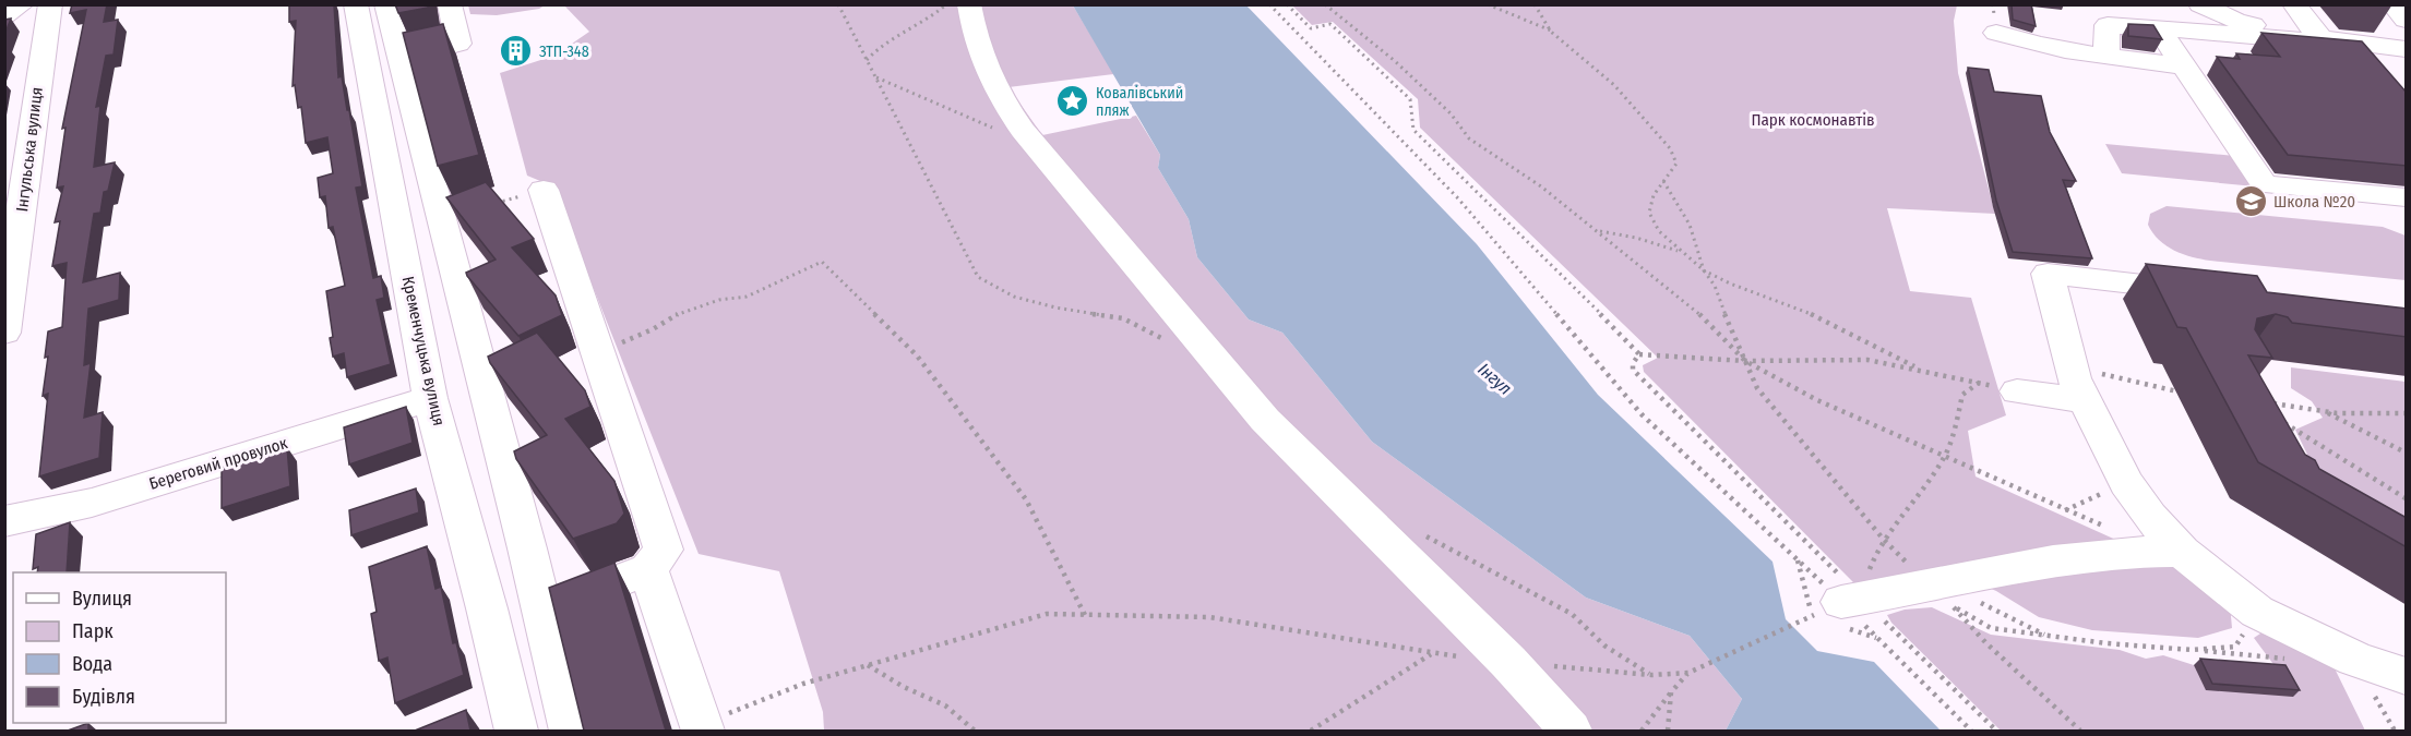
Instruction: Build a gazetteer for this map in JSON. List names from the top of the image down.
{
  "streets": {
    "street": ["Інгульська вулиця", "Кременчуцька вулиця", "Береговий провулок"]
  },
  "crossings": [
    ["Кременчуцька вулиця", "Береговий провулок"]
  ],
  "water": ["Інгул"],
  "parks": ["Парк космонавтів"],
  "places": {
    "building": ["ЗТП-348"],
    "place": ["Ковалівський пляж"],
    "school or university": ["Школа №20"]
  },
  "legend": [
    "Вулиця",
    "Парк",
    "Вода",
    "Будівля"
  ]
}
